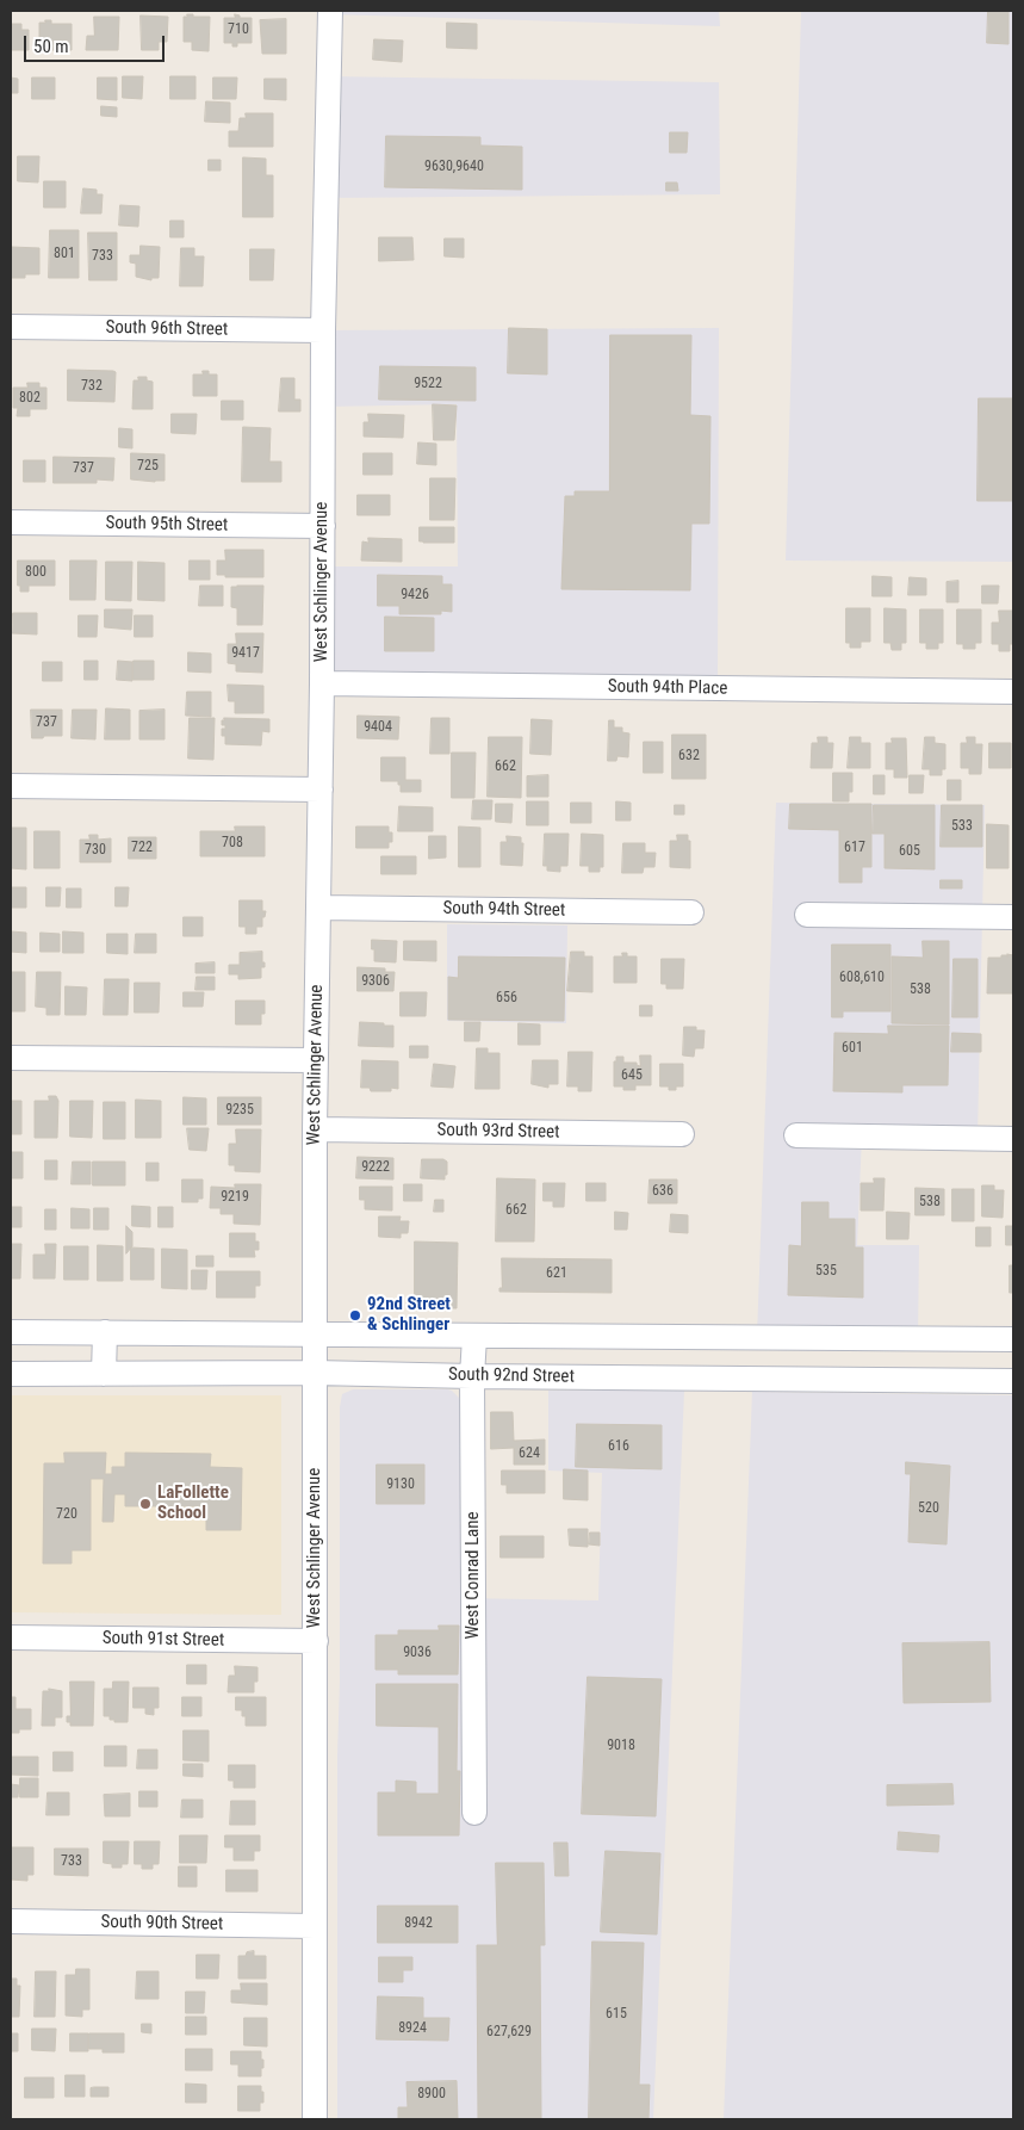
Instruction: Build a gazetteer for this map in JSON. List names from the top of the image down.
{
  "streets": {
    "street": [
      "South 96th Street",
      "South 95th Street",
      "West Schlinger Avenue",
      "South 94th Place",
      "South 94th Street",
      "South 93rd Street",
      "South 92nd Street",
      "West Conrad Lane",
      "South 91st Street",
      "South 90th Street"
    ]
  },
  "crossings": [
    ["South 96th Street", "West Schlinger Avenue"],
    ["South 95th Street", "West Schlinger Avenue"],
    ["West Schlinger Avenue", "South 94th Place"],
    ["West Schlinger Avenue", "South 94th Street"],
    ["West Schlinger Avenue", "South 93rd Street"],
    ["West Schlinger Avenue", "South 92nd Street"],
    ["West Schlinger Avenue", "South 91st Street"],
    ["West Schlinger Avenue", "South 90th Street"],
    ["South 92nd Street", "West Conrad Lane"]
  ],
  "places": ["92nd Street & Schlinger", "LaFollette School"],
  "house_numbers": [
    "710",
    "9630,9640",
    "801",
    "733",
    "9522",
    "732",
    "802",
    "725",
    "737",
    "800",
    "9426",
    "9417",
    "737",
    "9404",
    "632",
    "662",
    "533",
    "708",
    "722",
    "617",
    "730",
    "605",
    "608,610",
    "9306",
    "538",
    "656",
    "601",
    "645",
    "9235",
    "9222",
    "636",
    "9219",
    "538",
    "662",
    "535",
    "621",
    "616",
    "624",
    "9130",
    "520",
    "720",
    "9036",
    "9018",
    "733",
    "8942",
    "615",
    "8924",
    "627,629",
    "8900"
  ],
  "scale_bar": "50 m"
}
